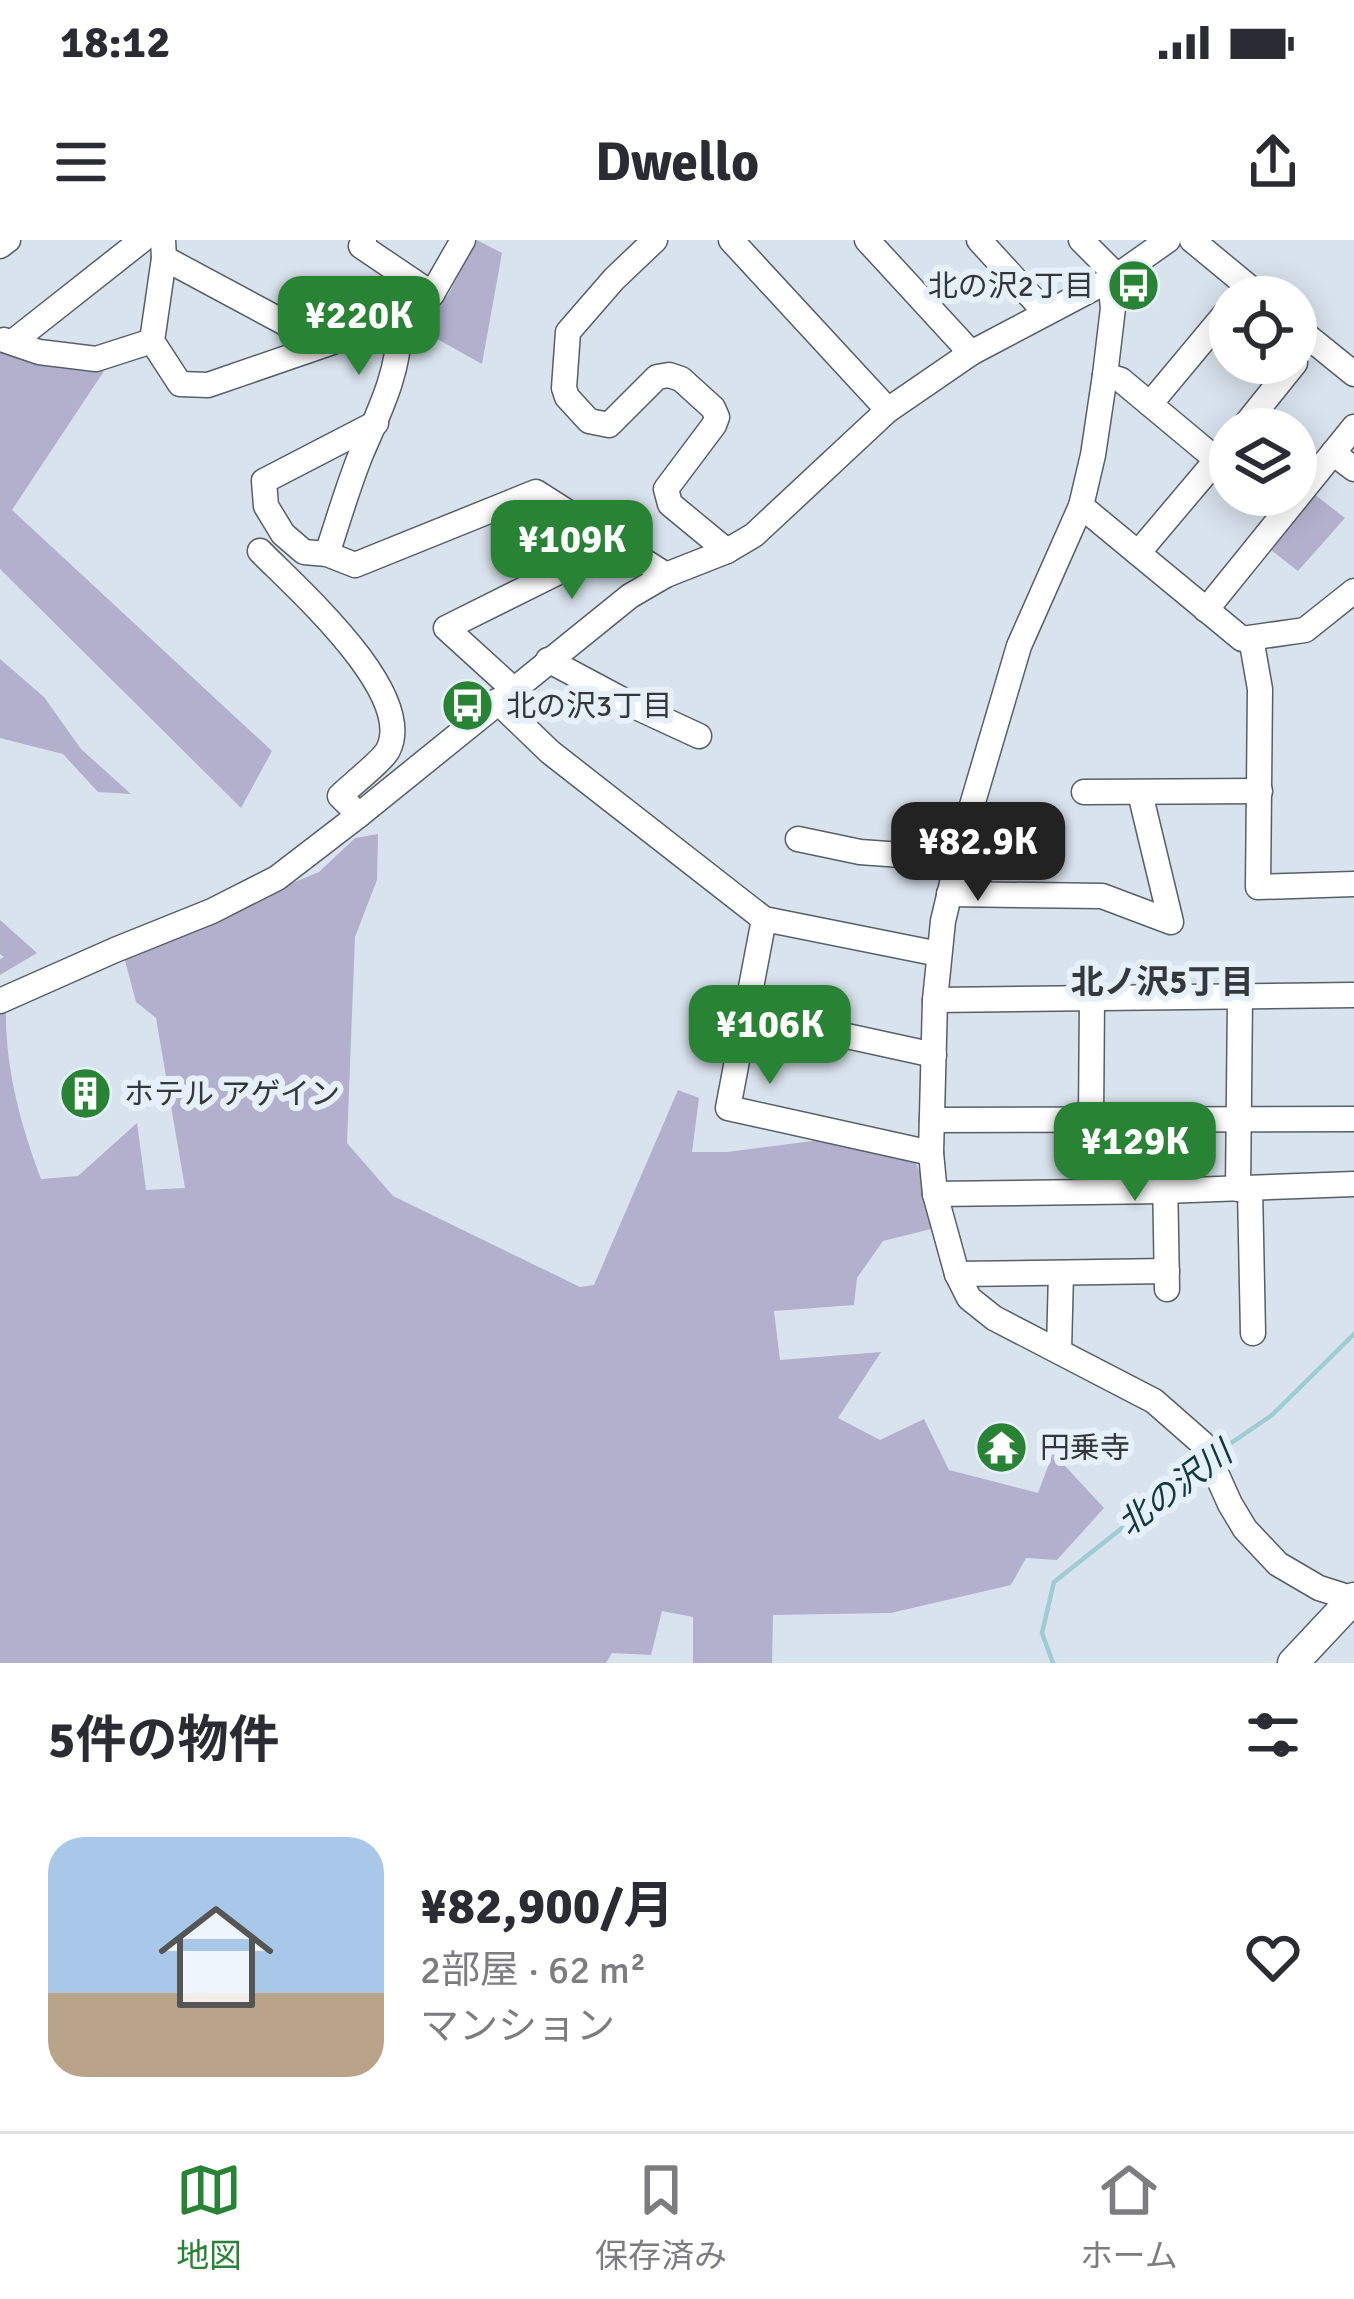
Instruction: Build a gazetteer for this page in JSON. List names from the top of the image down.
{
  "districts": ["北ノ沢5丁目"],
  "water": ["北の沢川"],
  "places": {
    "bus stop": ["北の沢2丁目", "北の沢3丁目"],
    "building": ["ホテル アゲイン"],
    "temple": ["円乗寺"]
  },
  "page": {
    "status": "18:12",
    "header": "Dwello",
    "price": [
      "¥220K",
      "¥109K",
      "¥82.9K",
      "¥106K",
      "¥129K"
    ],
    "heading": "5件の物件",
    "list": [
      {
        "name": "¥82,900/月",
        "note": "2部屋 · 62 m² · マンション"
      }
    ],
    "tabs": ["地図", "保存済み", "ホーム"]
  }
}
